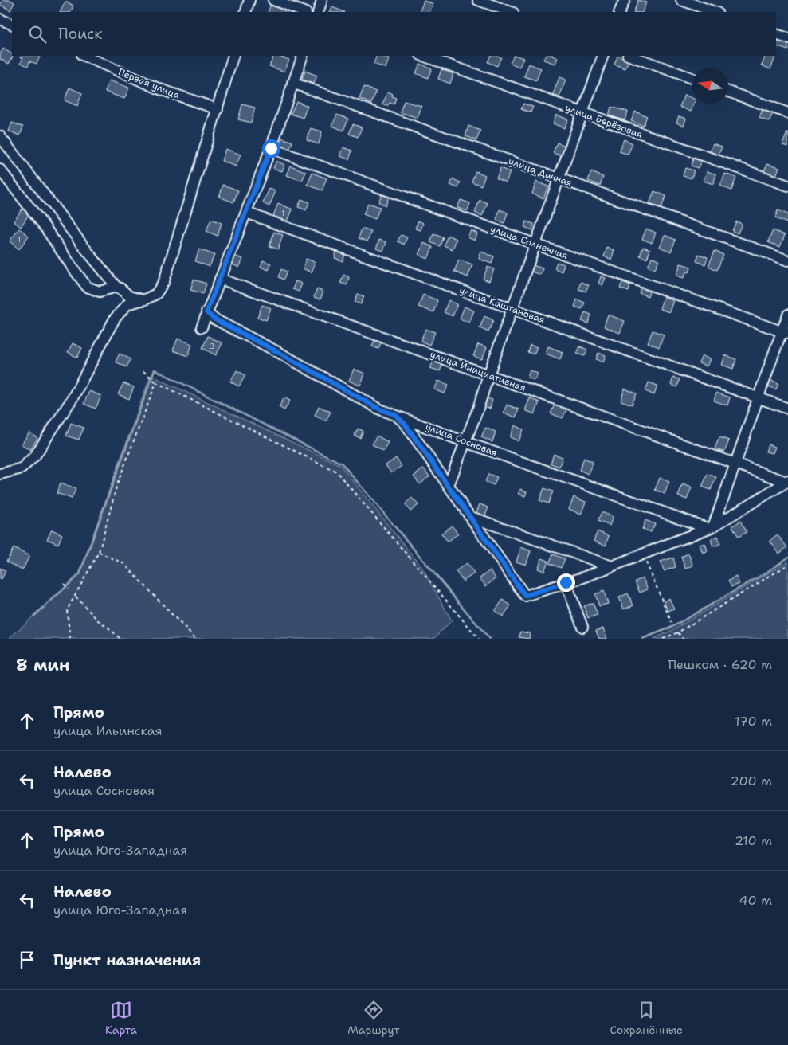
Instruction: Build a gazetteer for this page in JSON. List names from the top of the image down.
{
  "streets": {
    "street": [
      "Первая улица",
      "улица Берёзовая",
      "улица Дачная",
      "улица Солнечная",
      "улица Каштановая",
      "улица Инициативная",
      "улица Сосновая"
    ]
  },
  "house_numbers": ["1", "1", "3"],
  "north": "left",
  "page": {
    "search": "Поиск",
    "heading": ["8 мин", "Пешком · 620 m"],
    "list": [
      ["Прямо", "улица Ильинская", "170 m"],
      ["Налево", "улица Сосновая", "200 m"],
      ["Прямо", "улица Юго-Западная", "210 m"],
      ["Налево", "улица Юго-Западная", "40 m"],
      "Пункт назначения"
    ],
    "nav": ["Карта", "Маршрут", "Сохранённые"]
  }
}
